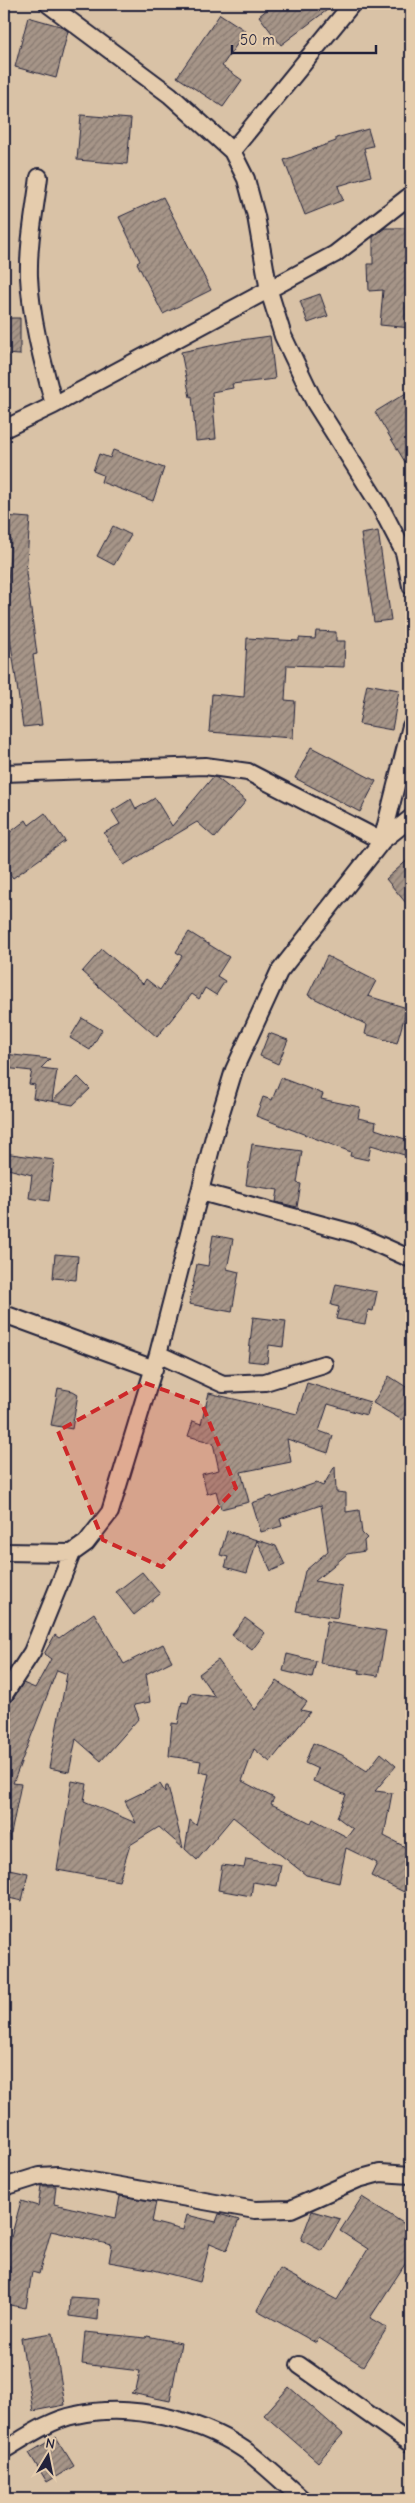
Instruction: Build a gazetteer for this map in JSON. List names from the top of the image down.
{
  "scale_bar": "50 m",
  "north": "top"
}
